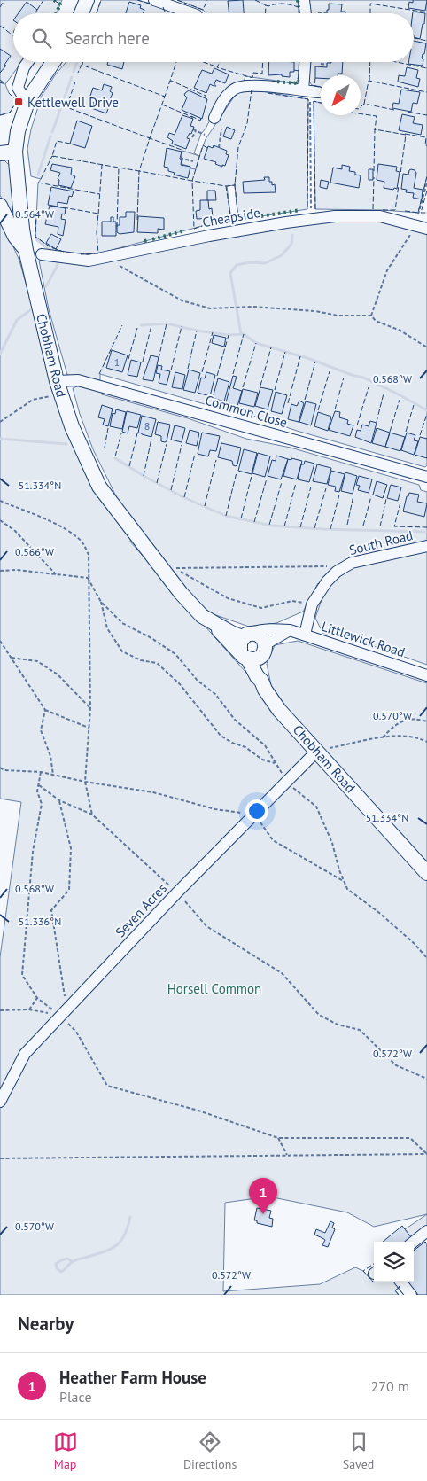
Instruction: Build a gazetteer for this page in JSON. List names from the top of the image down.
{
  "streets": {
    "main road": ["Chobham Road"],
    "street": [
      "Cheapside",
      "Common Close",
      "South Road",
      "Littlewick Road",
      "Seven Acres"
    ]
  },
  "crossings": [
    ["Chobham Road", "Common Close"],
    ["Chobham Road", "Littlewick Road"],
    ["Chobham Road", "Seven Acres"],
    ["South Road", "Littlewick Road"]
  ],
  "parks": ["Horsell Common"],
  "places": {
    "transit": ["Kettlewell Drive"]
  },
  "house_numbers": ["1", "8"],
  "north": "bottom left",
  "page": {
    "search": "Search here",
    "pins": "1",
    "heading": "Nearby",
    "list": [
      {
        "mark": "1",
        "name": "Heather Farm House",
        "note": "Place",
        "value": "270 m"
      }
    ],
    "nav": ["Map", "Directions", "Saved"]
  },
  "coordinates": [
    "0.564°W",
    "0.568°W",
    "51.334°N",
    "0.566°W",
    "0.570°W",
    "51.336°N",
    "0.572°W"
  ]
}
